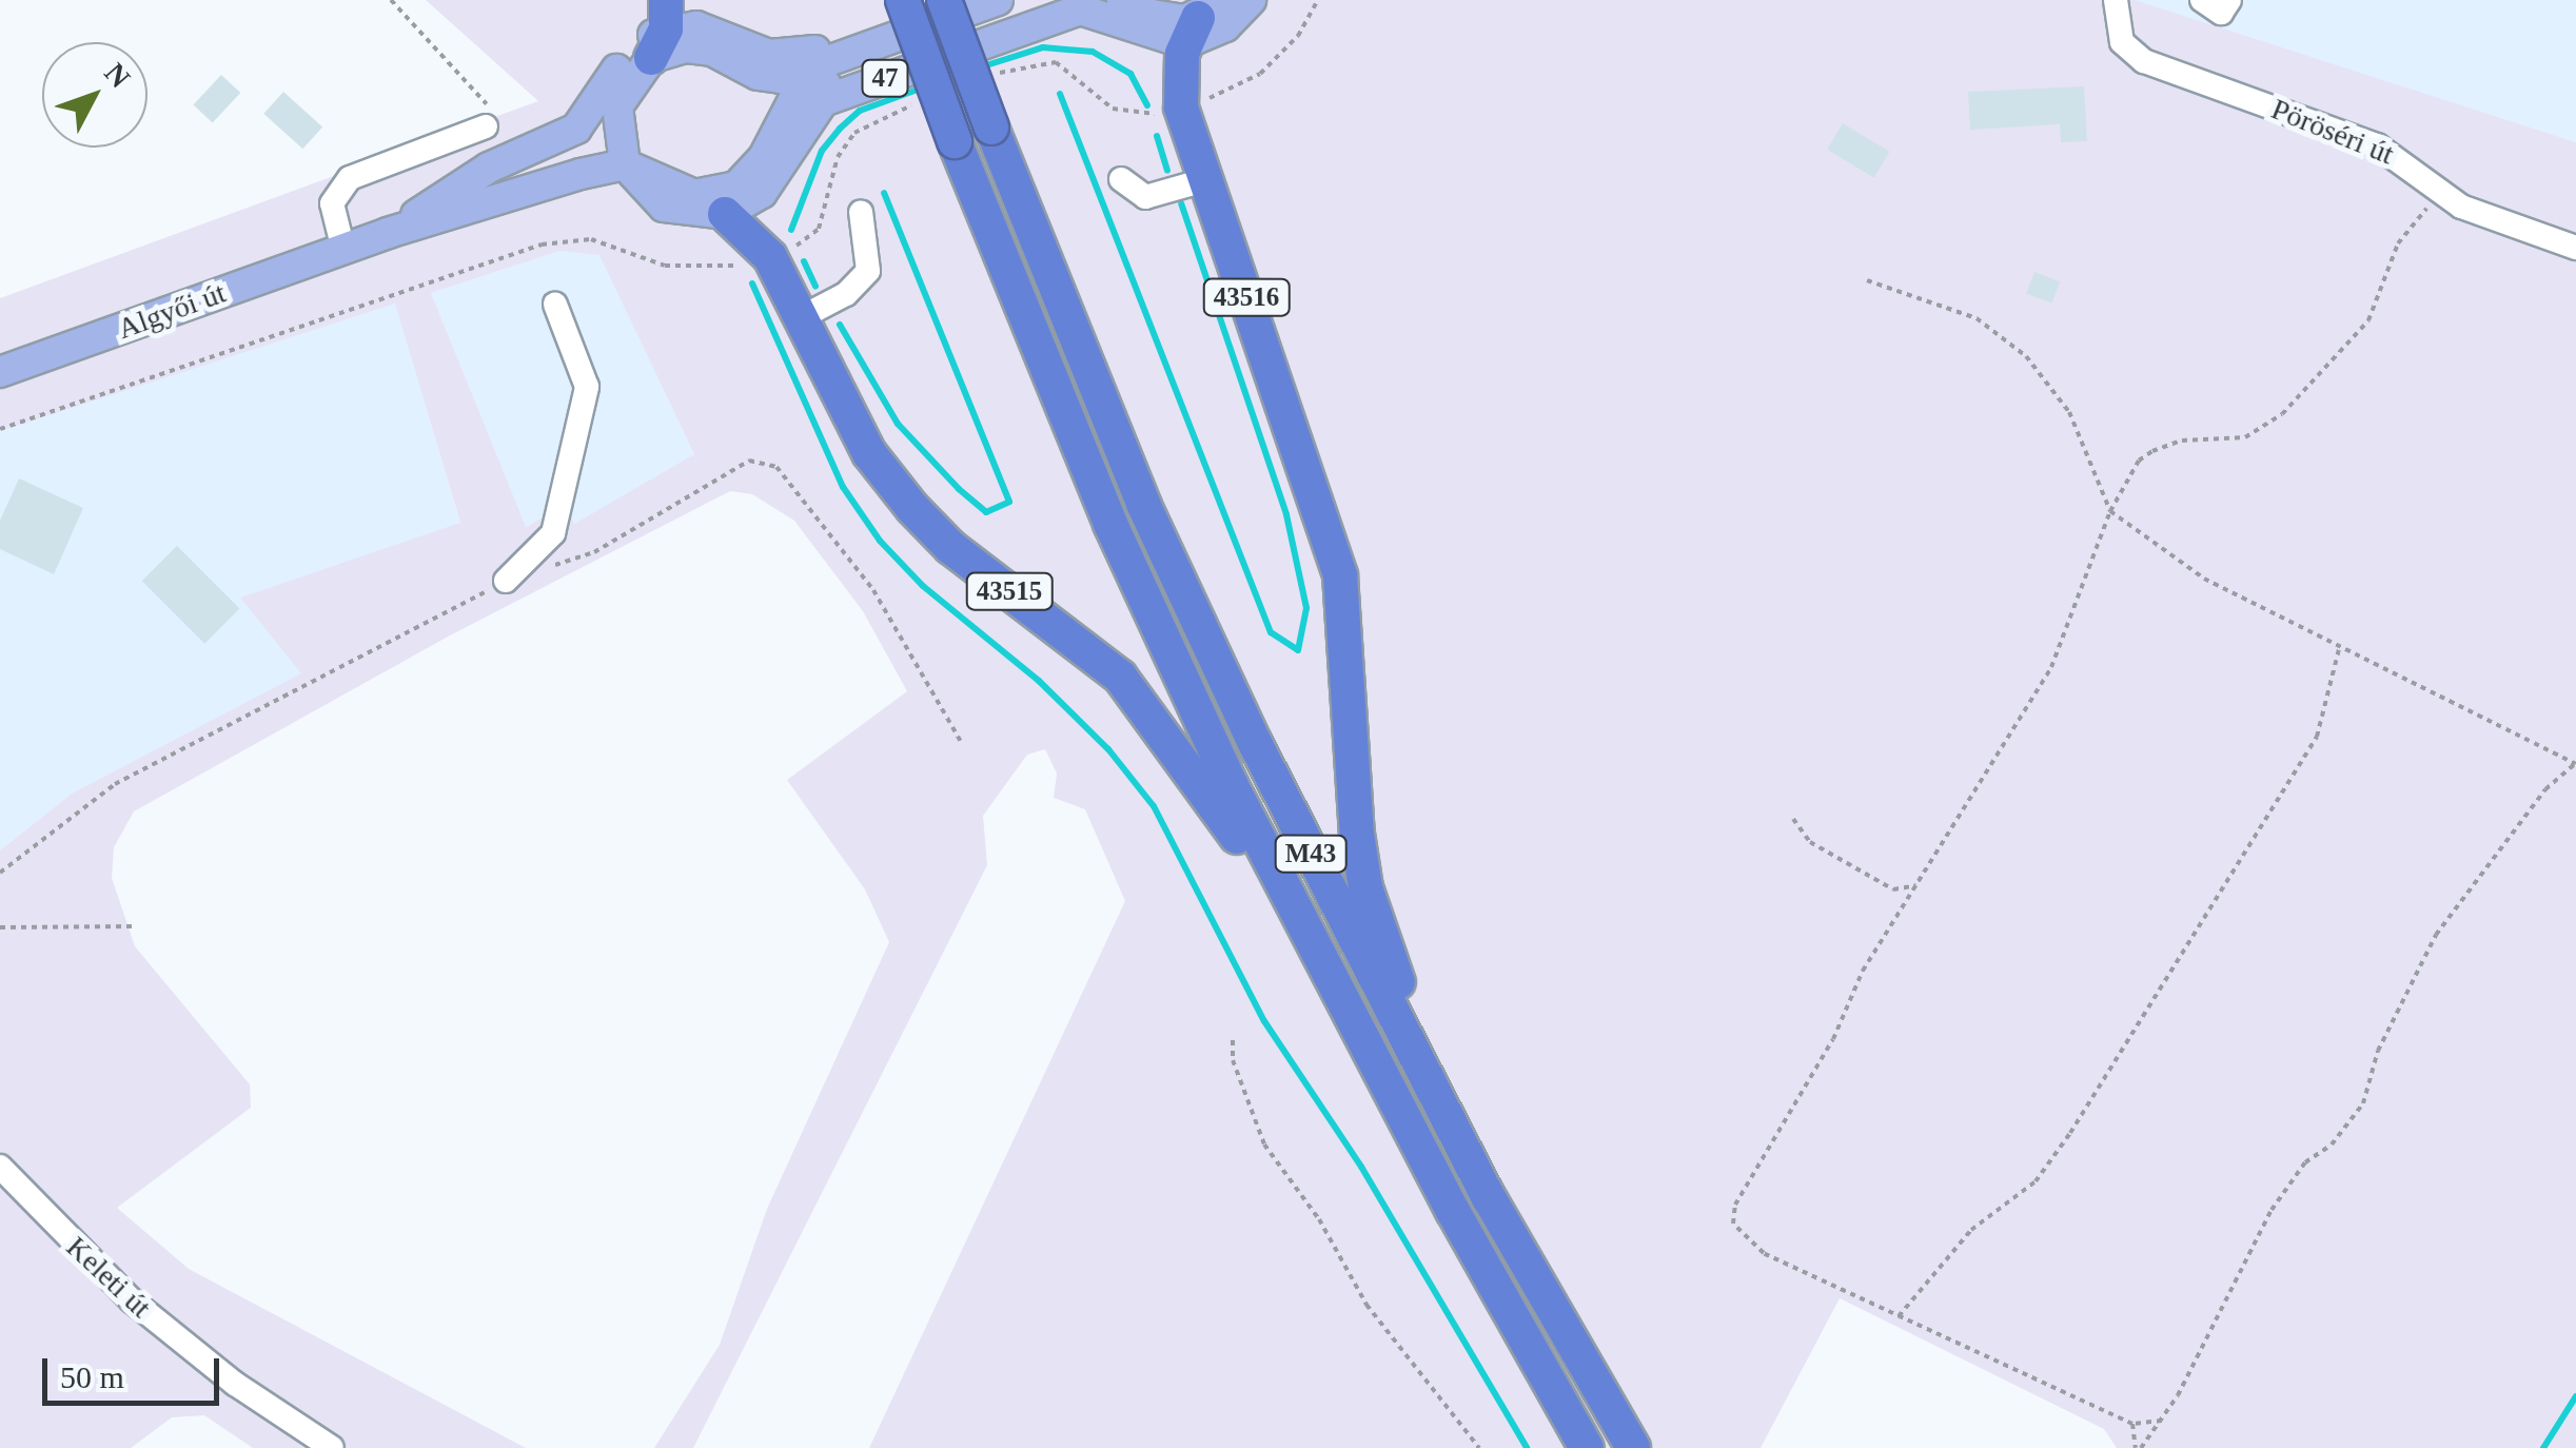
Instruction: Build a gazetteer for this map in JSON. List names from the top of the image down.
{
  "streets": {
    "highway": ["43516", "43515", "M43"],
    "main road": ["47", "Algyői út"],
    "street": ["Pöröséri út", "Keleti út"]
  },
  "crossings": [
    ["47", "43516"],
    ["47", "Algyői út"],
    ["47", "43515"],
    ["43516", "M43"],
    ["43515", "M43"]
  ],
  "scale_bar": "50 m",
  "north": "top right"
}
